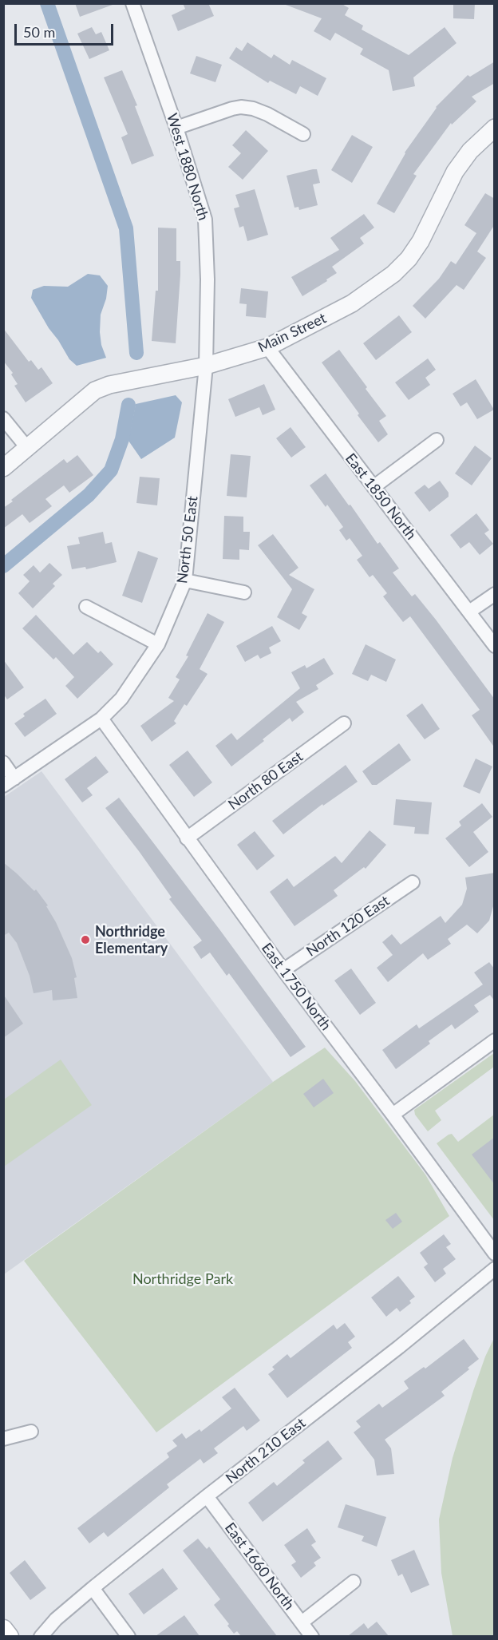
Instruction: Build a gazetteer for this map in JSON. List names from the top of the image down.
{
  "streets": {
    "street": [
      "West 1880 North",
      "Main Street",
      "East 1850 North",
      "North 50 East",
      "North 80 East",
      "North 120 East",
      "East 1750 North",
      "North 210 East",
      "East 1660 North"
    ]
  },
  "crossings": [
    ["West 1880 North", "Main Street"],
    ["West 1880 North", "North 50 East"],
    ["Main Street", "East 1850 North"],
    ["Main Street", "North 50 East"],
    ["North 50 East", "East 1750 North"],
    ["North 80 East", "East 1750 North"],
    ["North 120 East", "East 1750 North"],
    ["North 210 East", "East 1660 North"]
  ],
  "parks": ["Northridge Park"],
  "places": ["Northridge Elementary"],
  "scale_bar": "50 m"
}
